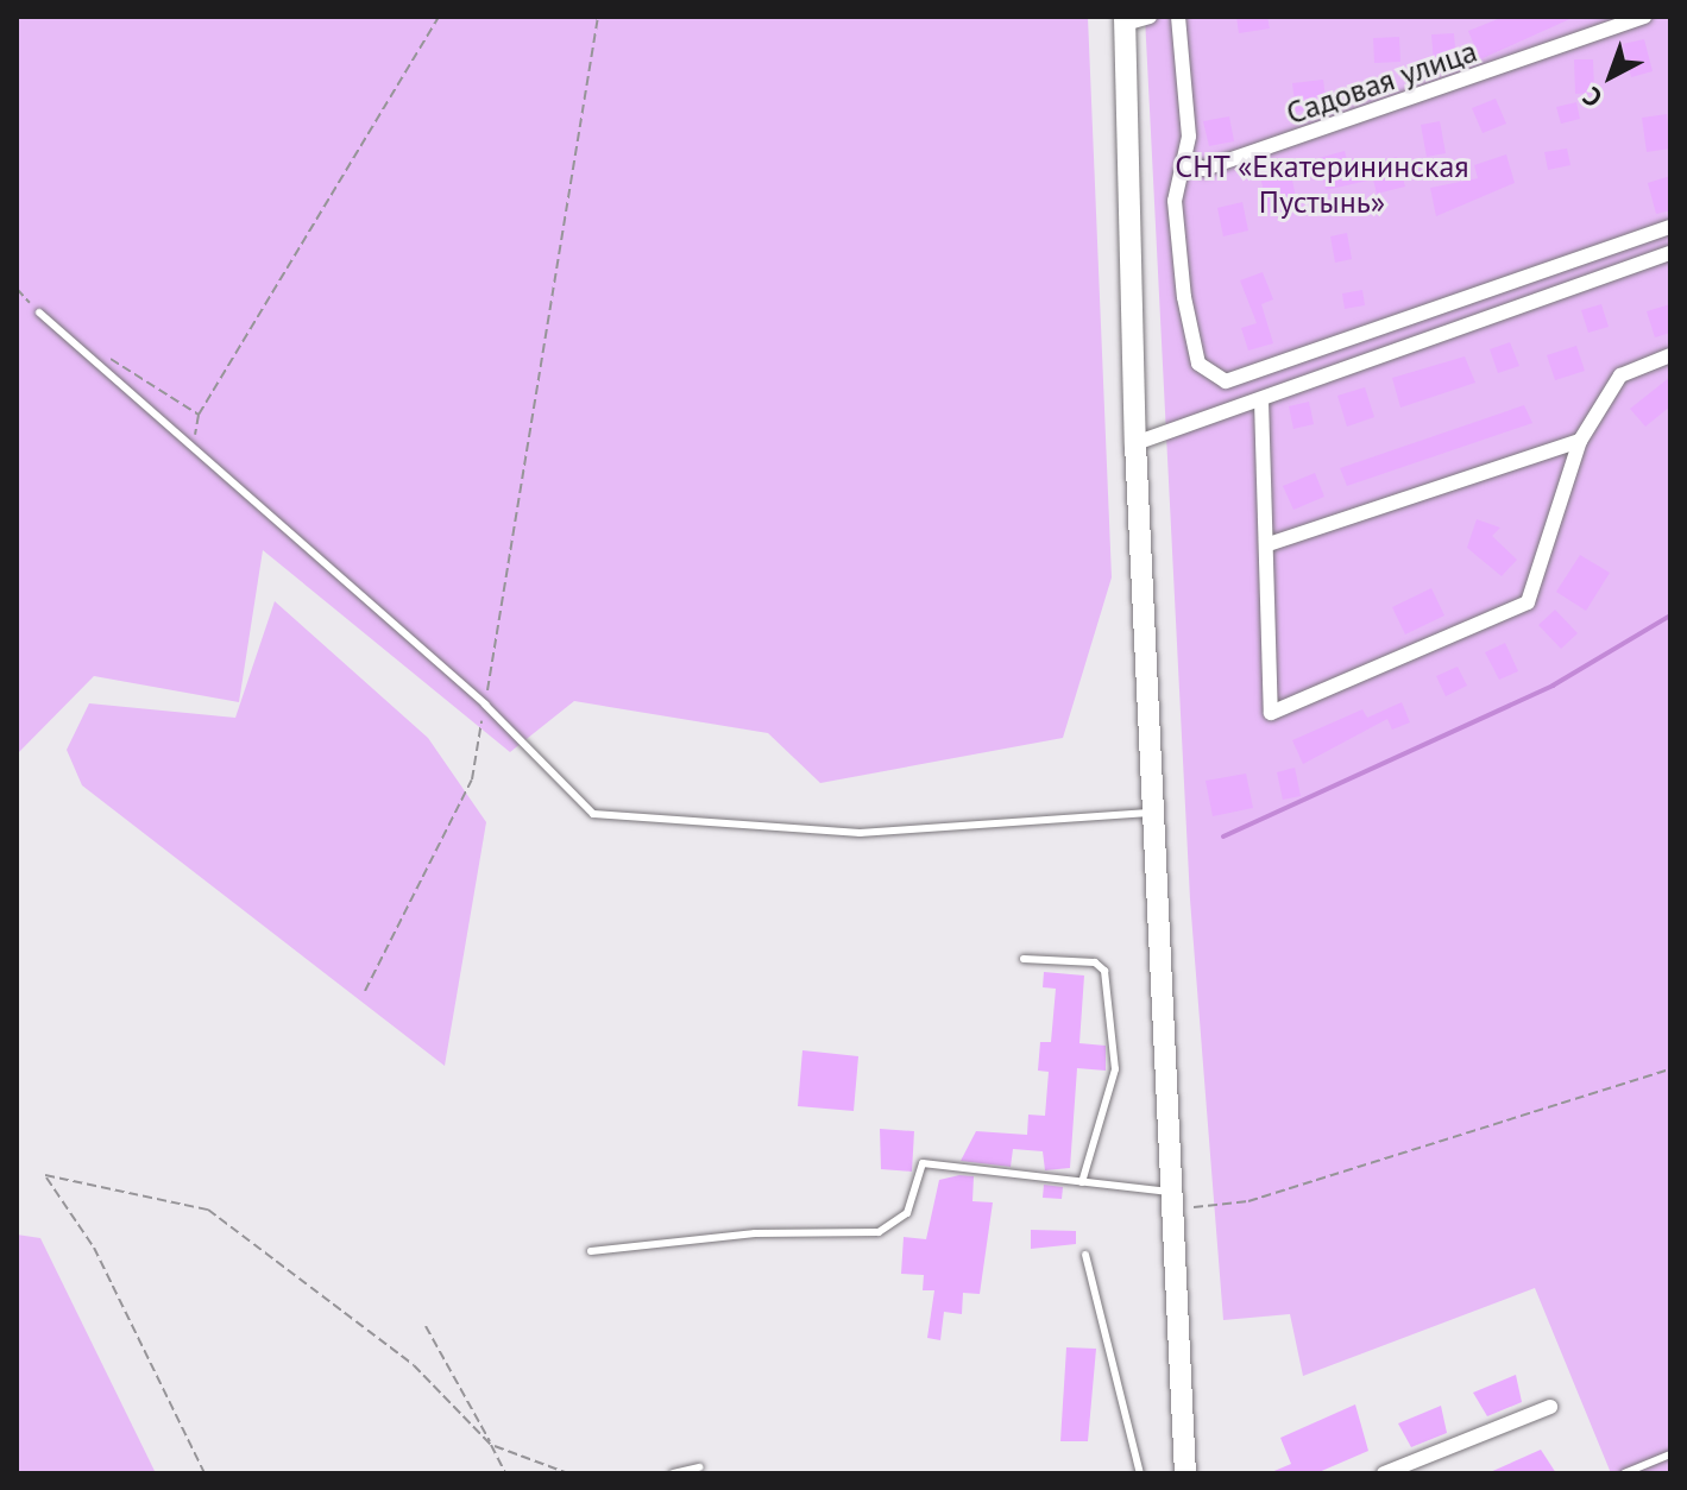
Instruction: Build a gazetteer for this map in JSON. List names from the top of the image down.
{
  "streets": {
    "street": ["Садовая улица"]
  },
  "parks": ["СНТ «Екатерининская Пустынь»"],
  "north": "bottom left"
}
